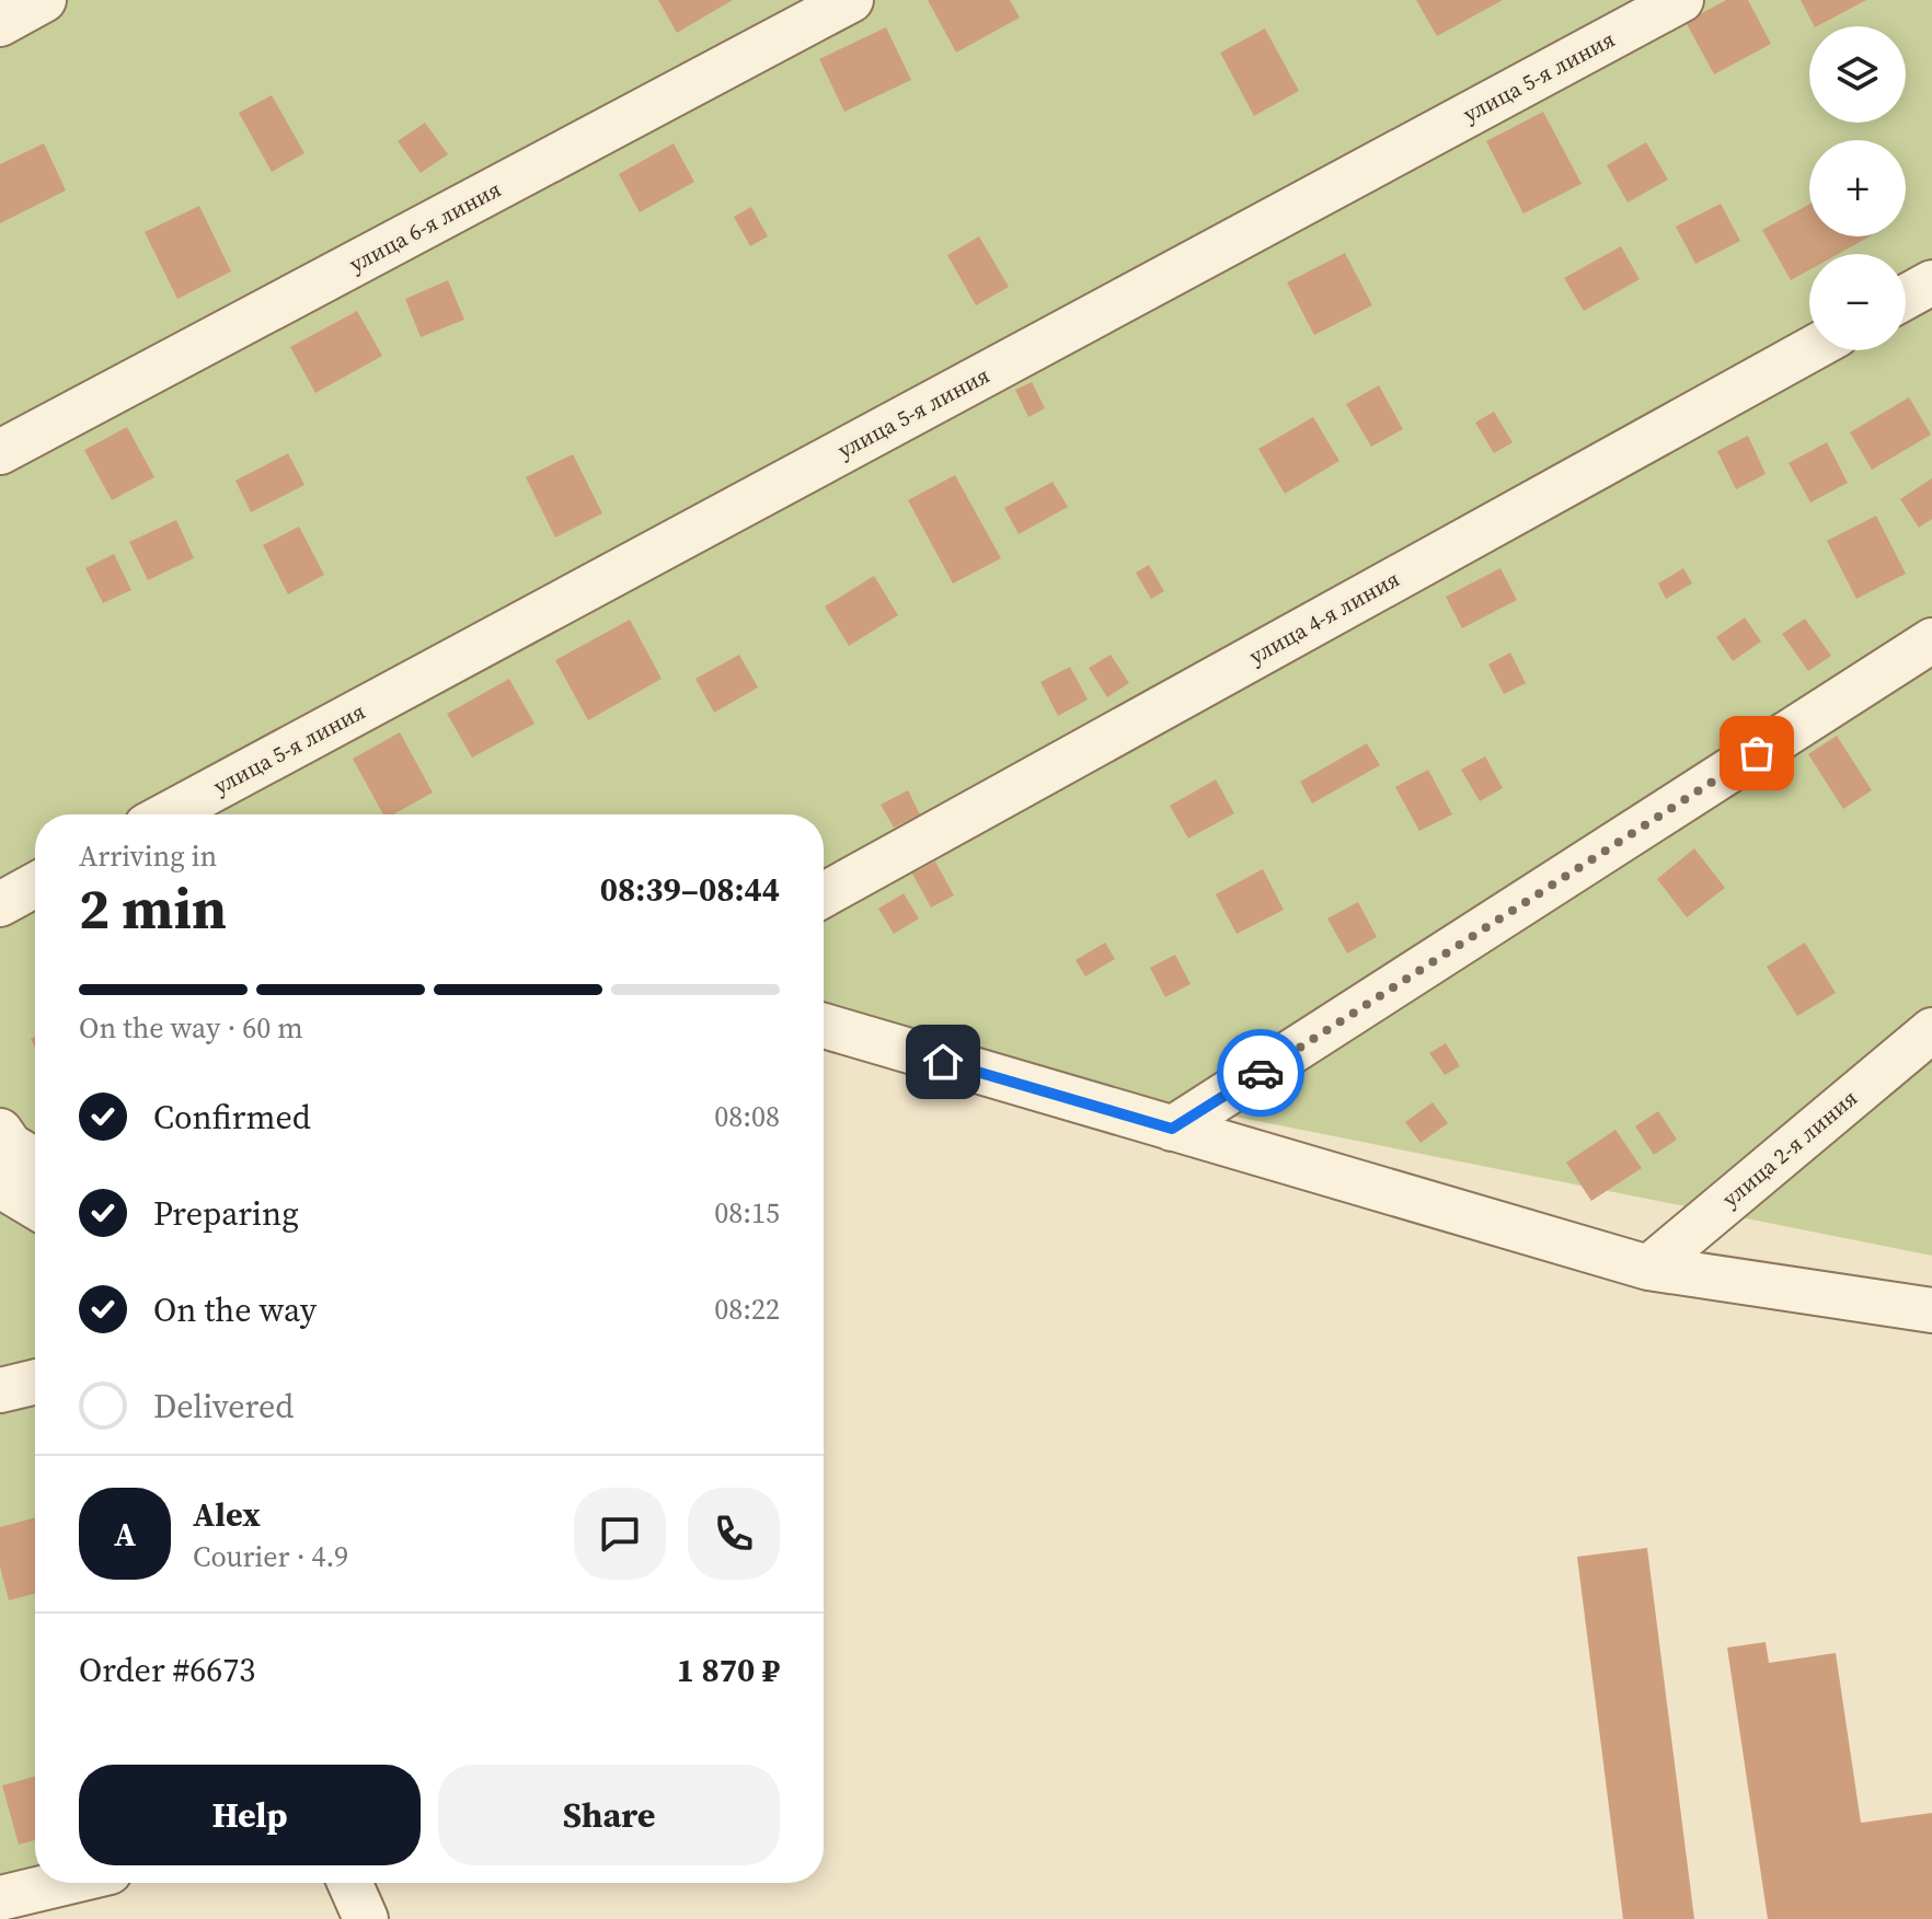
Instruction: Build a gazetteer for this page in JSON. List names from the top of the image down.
{
  "streets": {
    "street": [
      "улица 5-я линия",
      "улица 6-я линия",
      "улица 4-я линия",
      "улица 2-я линия"
    ]
  },
  "page": {
    "map_buttons": ["+", "−"],
    "heading": ["2 min", "Arriving in", "08:39–08:44"],
    "panel": [
      "Alex",
      "Courier · 4.9",
      "Order #6673",
      "1 870 ₽"
    ],
    "bar": "On the way · 60 m",
    "list": [
      ["Confirmed", "08:08"],
      ["Preparing", "08:15"],
      ["On the way", "08:22"],
      "Delivered"
    ],
    "round": "A",
    "buttons": ["Help", "Share"]
  }
}
